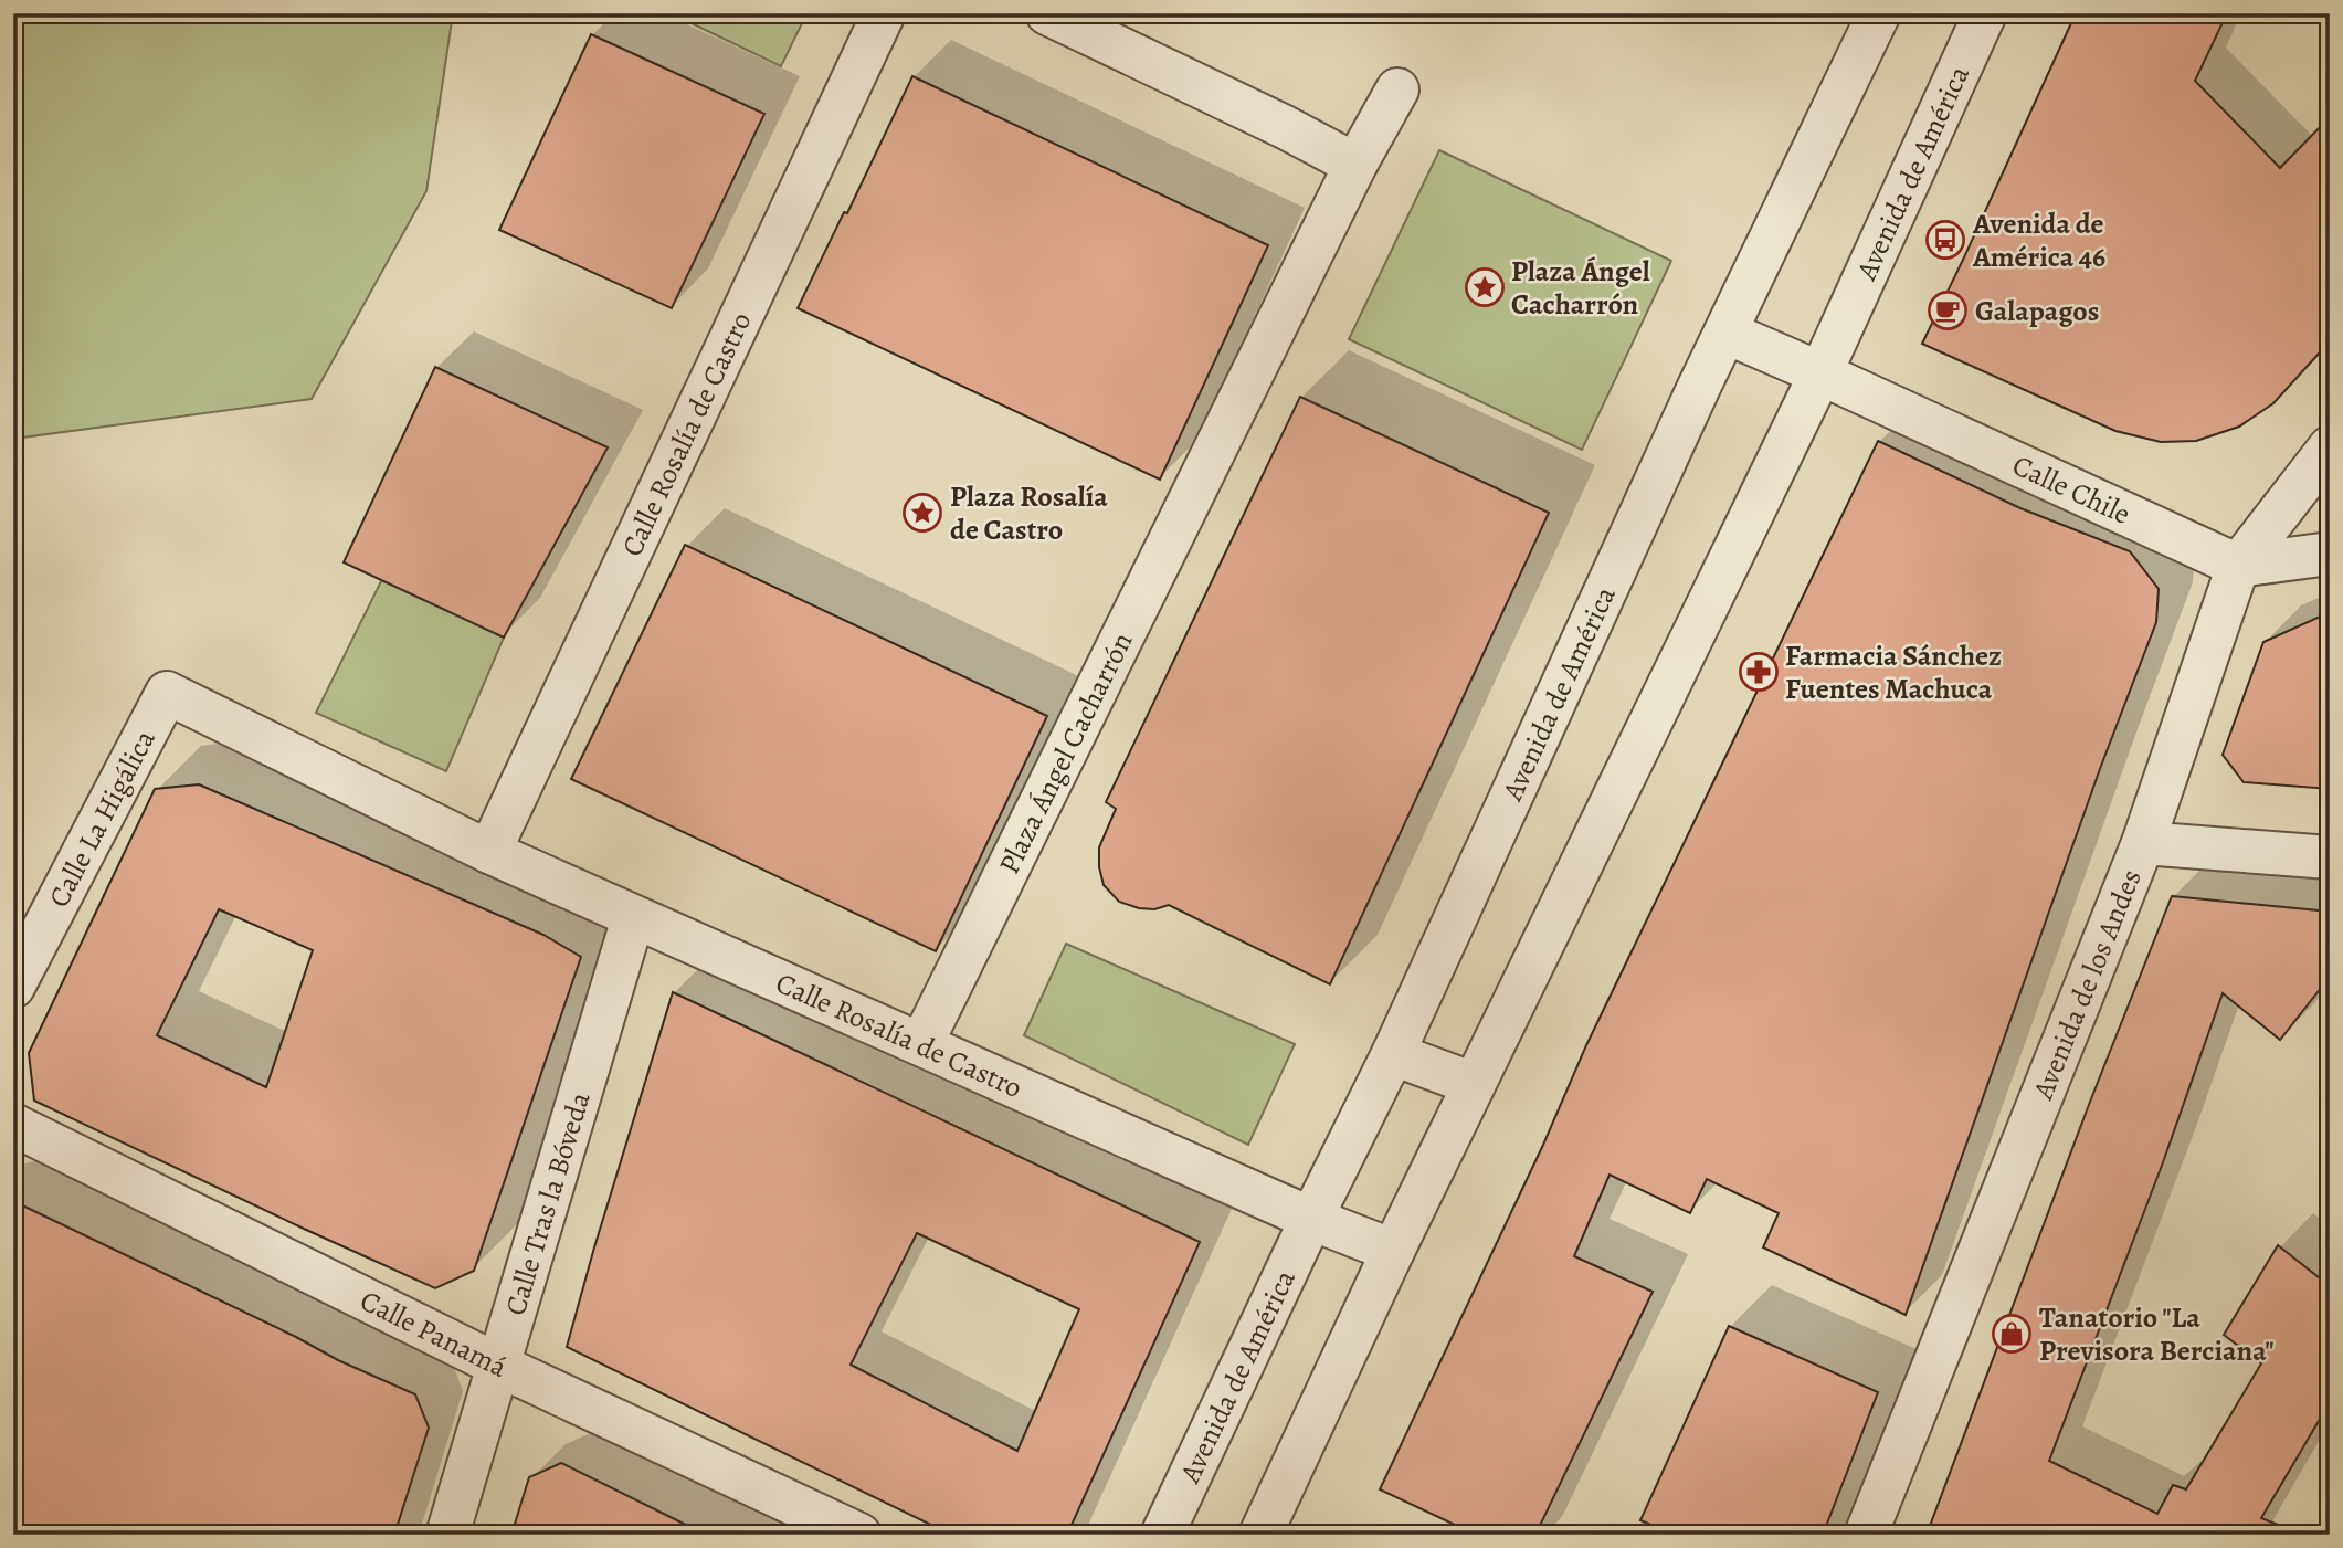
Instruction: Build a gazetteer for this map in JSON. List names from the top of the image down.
{
  "streets": {
    "street": [
      "Avenida de América",
      "Calle Rosalía de Castro",
      "Calle Chile",
      "Plaza Ángel Cacharrón",
      "Calle La Higálica",
      "Avenida de los Andes",
      "Calle Tras la Bóveda",
      "Calle Panamá"
    ]
  },
  "crossings": [
    ["Avenida de América", "Calle Rosalía de Castro"],
    ["Avenida de América", "Calle Chile"],
    ["Calle Rosalía de Castro", "Plaza Ángel Cacharrón"],
    ["Calle Rosalía de Castro", "Calle La Higálica"],
    ["Calle Rosalía de Castro", "Calle Tras la Bóveda"],
    ["Calle Chile", "Avenida de los Andes"],
    ["Calle Tras la Bóveda", "Calle Panamá"]
  ],
  "places": {
    "bus stop": ["Avenida de América 46"],
    "place": ["Plaza Ángel Cacharrón", "Plaza Rosalía de Castro"],
    "cafe": ["Galapagos"],
    "pharmacy": ["Farmacia Sánchez Fuentes Machuca"],
    "shop": ["Tanatorio \"La Previsora Berciana\""]
  }
}
